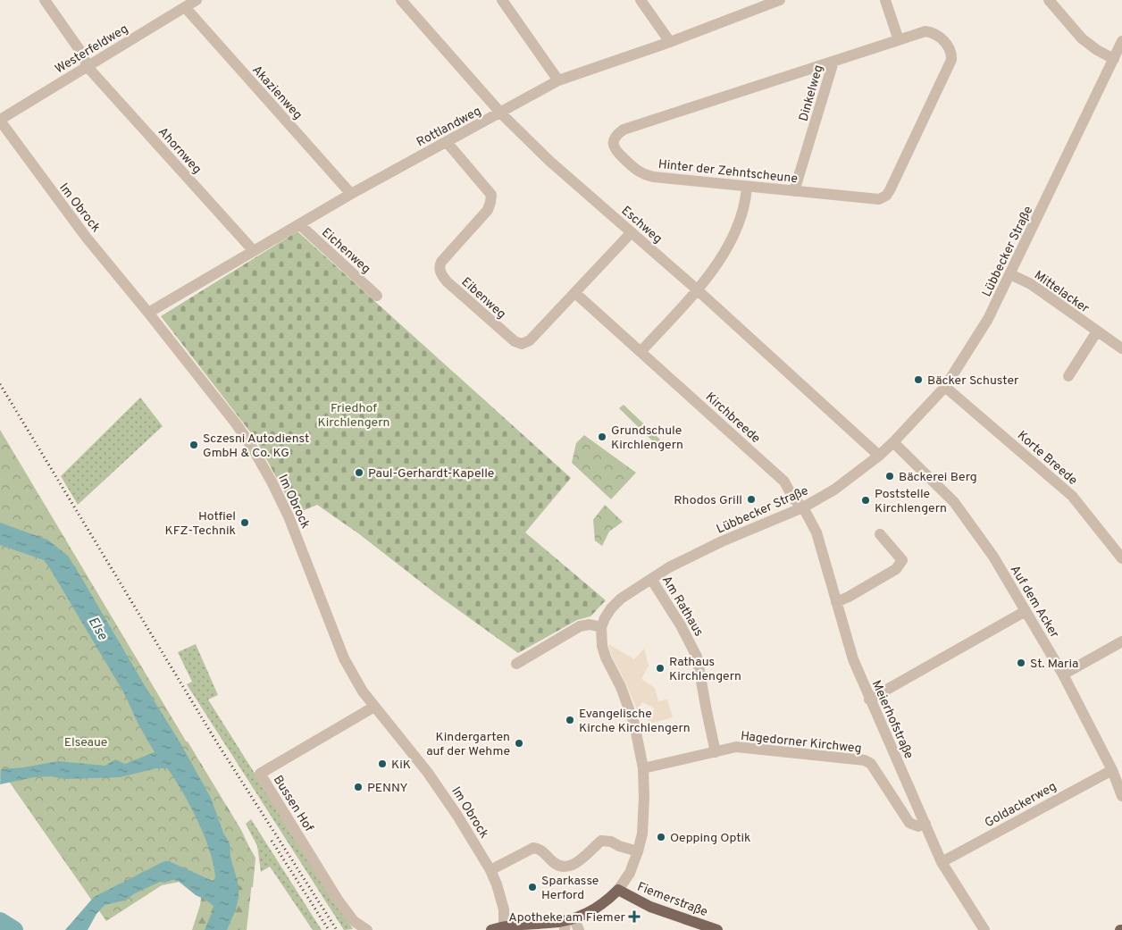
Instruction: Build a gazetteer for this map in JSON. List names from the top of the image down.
{
  "streets": {
    "main road": ["Fiemerstraße"],
    "street": [
      "Westerfeldweg",
      "Akazienweg",
      "Dinkelweg",
      "Rottlandweg",
      "Ahornweg",
      "Hinter der Zehntscheune",
      "Im Obrock",
      "Eschweg",
      "Eichenweg",
      "Lübbecker Straße",
      "Mittelacker",
      "Eibenweg",
      "Kirchbreede",
      "Korte Breede",
      "Auf dem Acker",
      "Am Rathaus",
      "Meierhofstraße",
      "Hagedorner Kirchweg",
      "Bussen Hof",
      "Goldackerweg"
    ]
  },
  "crossings": [
    ["Westerfeldweg", "Akazienweg"],
    ["Westerfeldweg", "Ahornweg"],
    ["Westerfeldweg", "Im Obrock"],
    ["Akazienweg", "Rottlandweg"],
    ["Dinkelweg", "Hinter der Zehntscheune"],
    ["Rottlandweg", "Ahornweg"],
    ["Rottlandweg", "Im Obrock"],
    ["Rottlandweg", "Eschweg"],
    ["Rottlandweg", "Eichenweg"],
    ["Rottlandweg", "Eibenweg"],
    ["Im Obrock", "Bussen Hof"],
    ["Eschweg", "Lübbecker Straße"],
    ["Eschweg", "Eibenweg"],
    ["Lübbecker Straße", "Mittelacker"],
    ["Lübbecker Straße", "Kirchbreede"],
    ["Lübbecker Straße", "Korte Breede"],
    ["Lübbecker Straße", "Auf dem Acker"],
    ["Lübbecker Straße", "Am Rathaus"],
    ["Lübbecker Straße", "Meierhofstraße"],
    ["Eibenweg", "Kirchbreede"],
    ["Kirchbreede", "Meierhofstraße"],
    ["Auf dem Acker", "Goldackerweg"],
    ["Am Rathaus", "Hagedorner Kirchweg"],
    ["Meierhofstraße", "Hagedorner Kirchweg"],
    ["Meierhofstraße", "Goldackerweg"]
  ],
  "water": ["Else"],
  "parks": ["Friedhof Kirchlengern", "Elseaue"],
  "places": {
    "other": [
      "Bäcker Schuster",
      "Grundschule Kirchlengern",
      "Sczesni Autodienst GmbH & Co. KG",
      "Paul-Gerhardt-Kapelle",
      "Bäckerei Berg",
      "Rhodos Grill",
      "Poststelle Kirchlengern",
      "Hotfiel KFZ-Technik",
      "St. Maria",
      "Rathaus Kirchlengern",
      "Evangelische Kirche Kirchlengern",
      "Kindergarten auf der Wehme",
      "KiK",
      "PENNY",
      "Oepping Optik",
      "Sparkasse Herford"
    ],
    "health": ["Apotheke am Fiemer"]
  }
}
